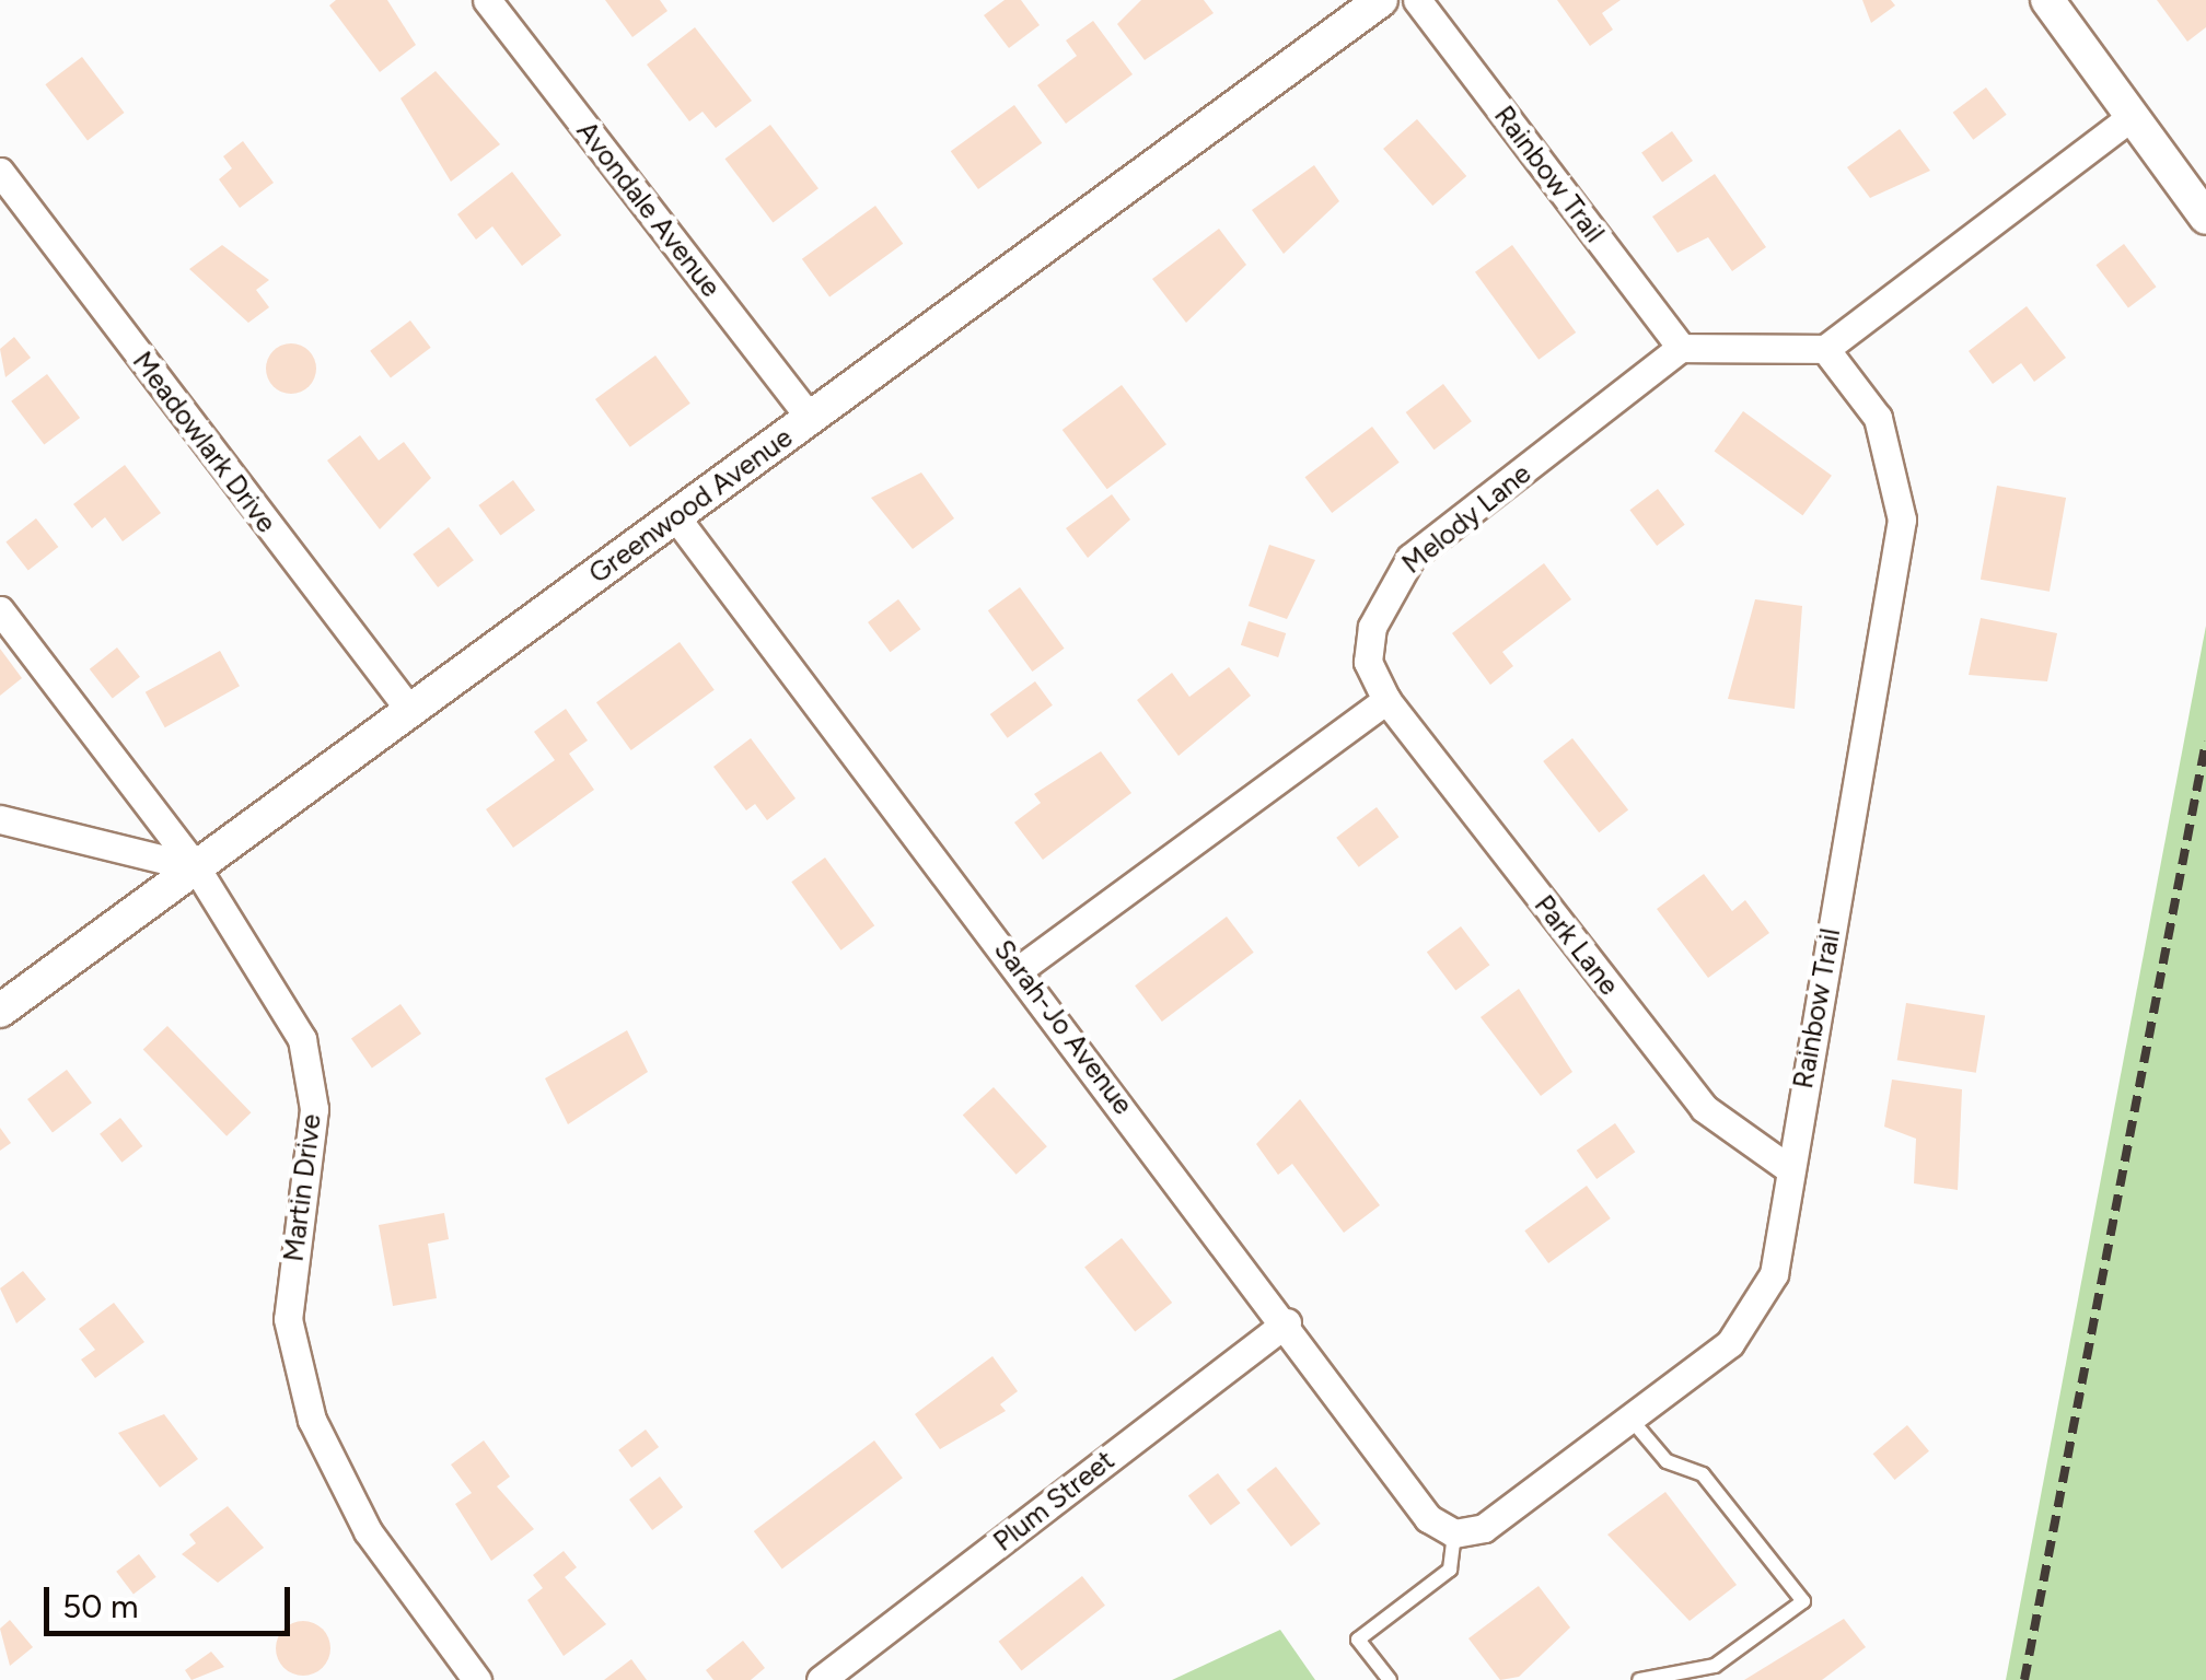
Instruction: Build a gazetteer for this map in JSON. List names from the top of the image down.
{
  "streets": {
    "street": [
      "Rainbow Trail",
      "Avondale Avenue",
      "Meadowlark Drive",
      "Greenwood Avenue",
      "Melody Lane",
      "Park Lane",
      "Sarah-Jo Avenue",
      "Martin Drive",
      "Plum Street"
    ]
  },
  "crossings": [
    ["Rainbow Trail", "Melody Lane"],
    ["Rainbow Trail", "Park Lane"],
    ["Rainbow Trail", "Sarah-Jo Avenue"],
    ["Avondale Avenue", "Greenwood Avenue"],
    ["Meadowlark Drive", "Greenwood Avenue"],
    ["Greenwood Avenue", "Sarah-Jo Avenue"],
    ["Greenwood Avenue", "Martin Drive"],
    ["Melody Lane", "Park Lane"],
    ["Sarah-Jo Avenue", "Plum Street"]
  ],
  "scale_bar": "50 m"
}
